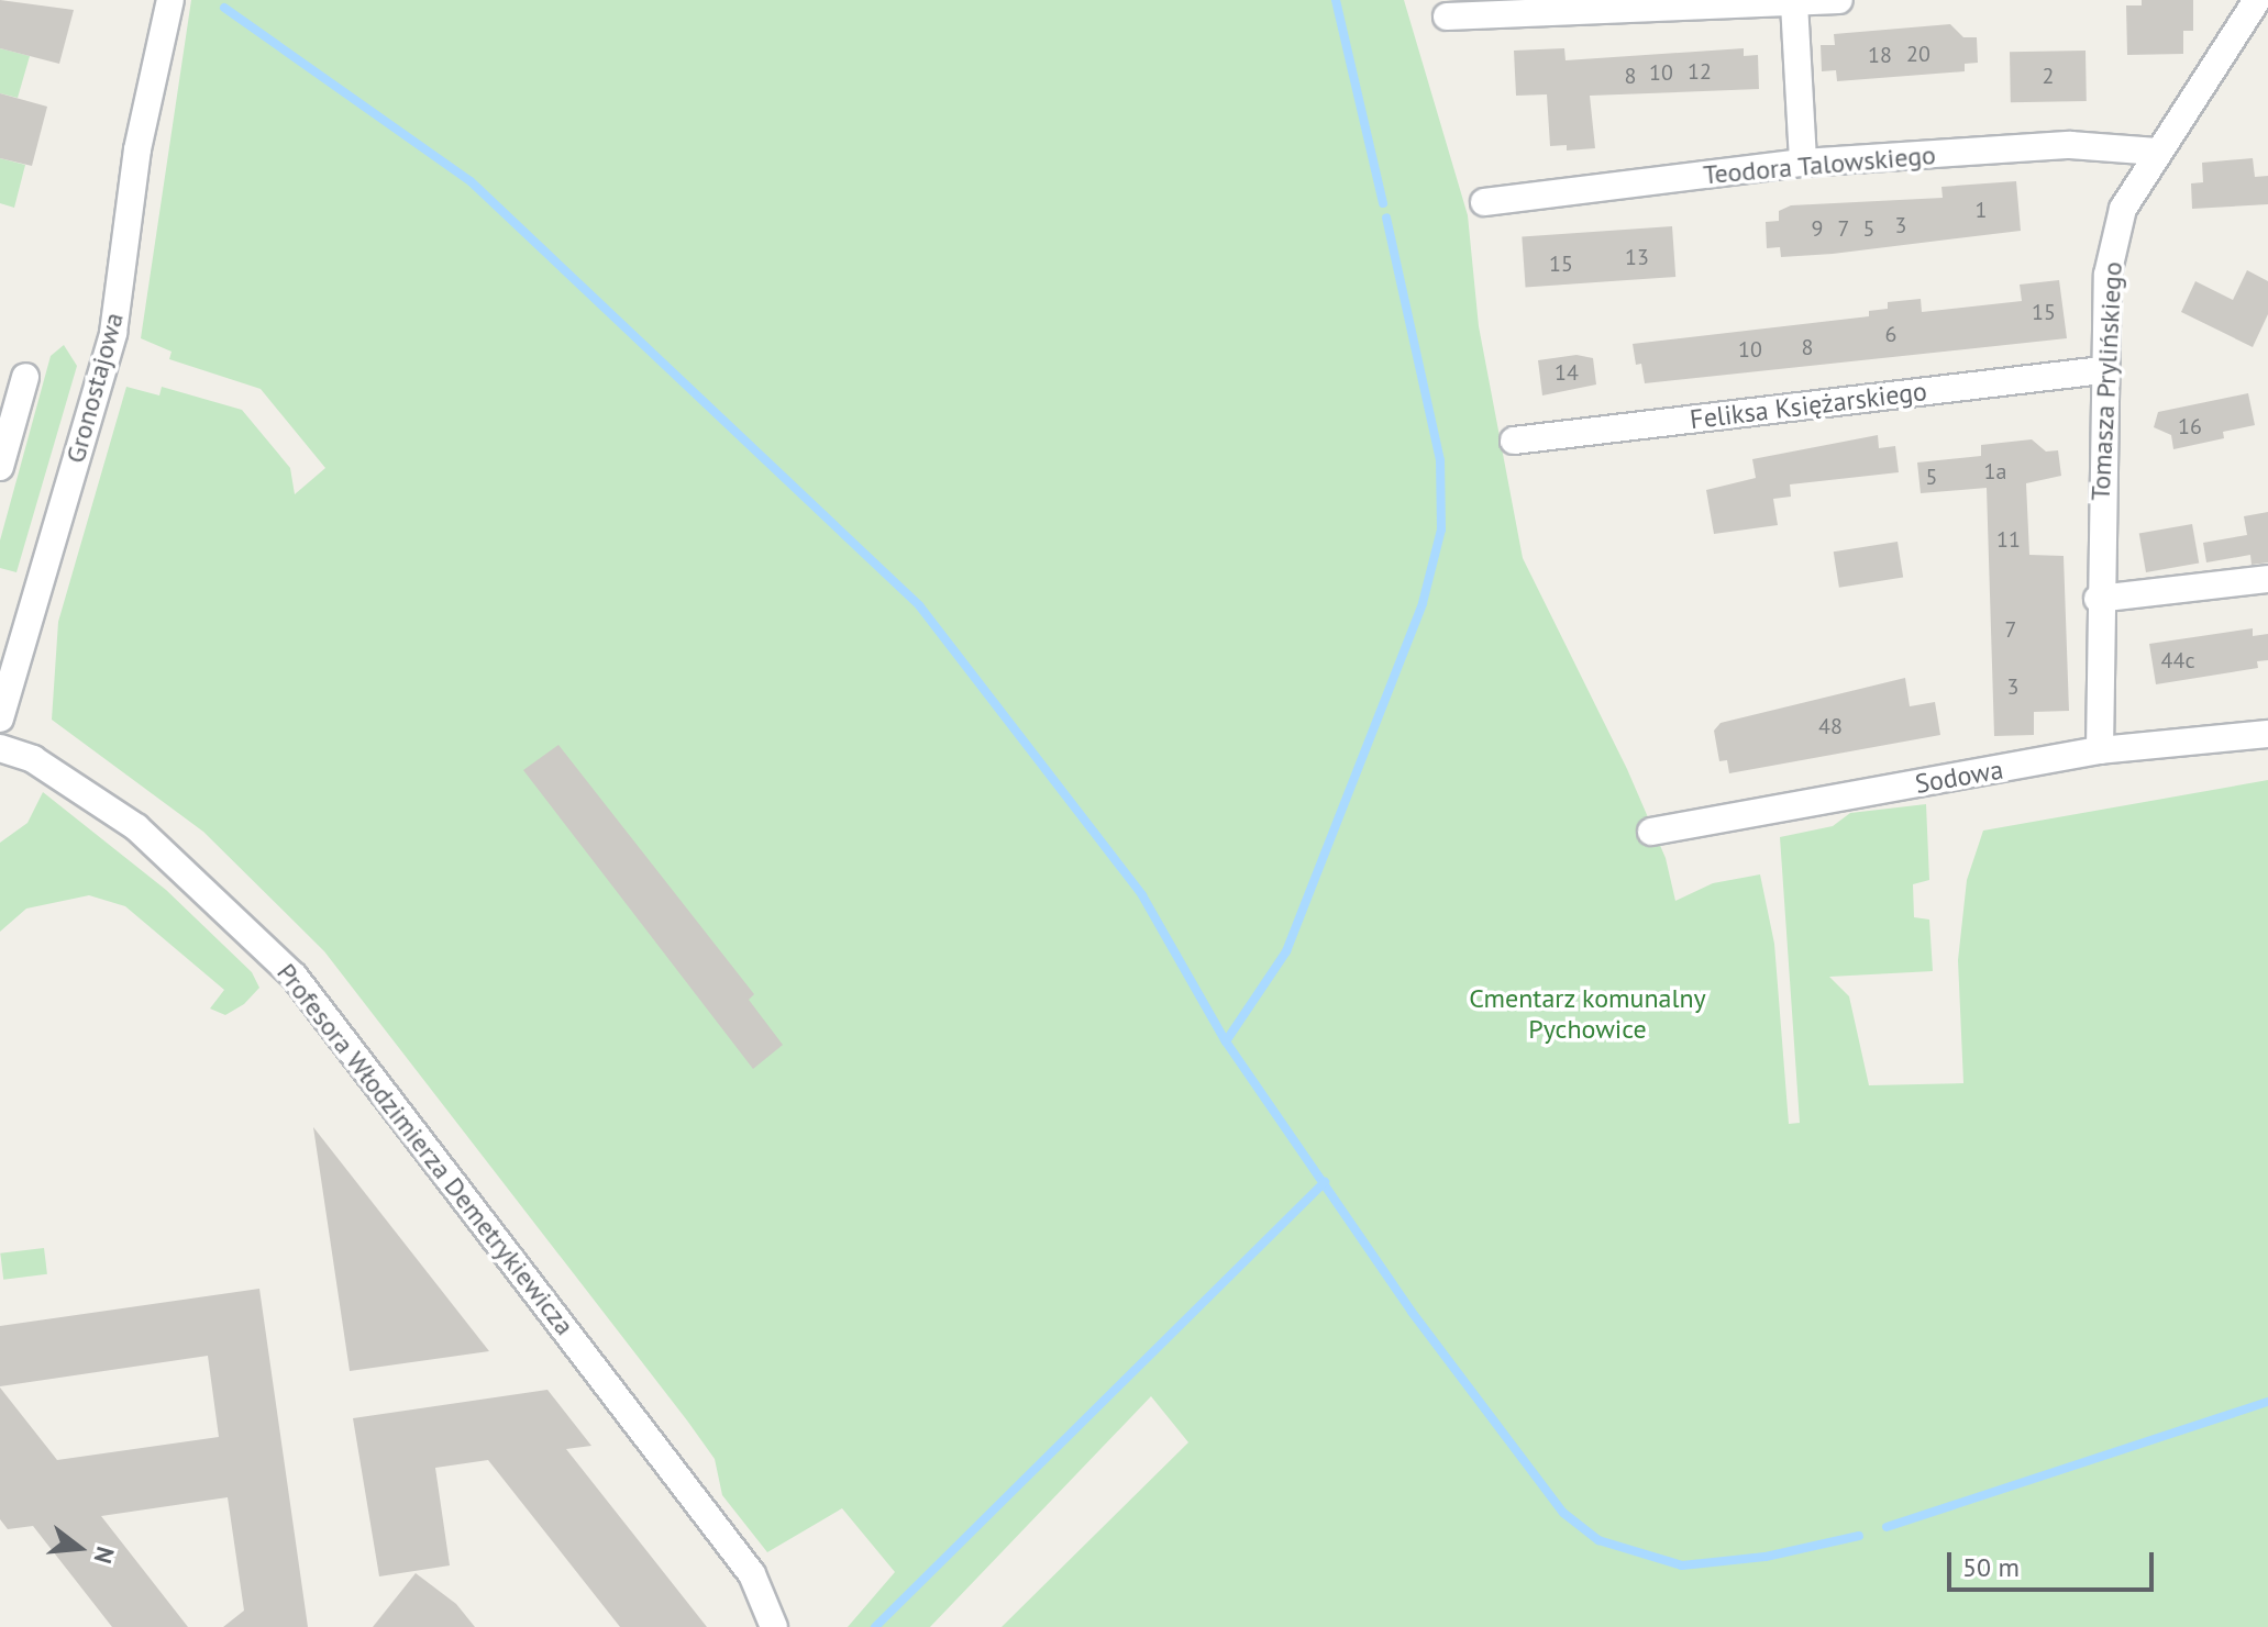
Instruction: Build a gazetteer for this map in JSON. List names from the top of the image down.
{
  "streets": {
    "street": [
      "Teodora Talowskiego",
      "Tomasza Prylińskiego",
      "Gronostajowa",
      "Feliksa Księżarskiego",
      "Sodowa",
      "Profesora Włodzimierza Demetrykiewicza"
    ]
  },
  "crossings": [
    ["Teodora Talowskiego", "Tomasza Prylińskiego"],
    ["Tomasza Prylińskiego", "Feliksa Księżarskiego"],
    ["Tomasza Prylińskiego", "Sodowa"]
  ],
  "parks": ["Cmentarz komunalny Pychowice"],
  "house_numbers": [
    "20",
    "18",
    "12",
    "10",
    "8",
    "2",
    "1",
    "3",
    "9",
    "7",
    "5",
    "13",
    "15",
    "15",
    "6",
    "8",
    "10",
    "14",
    "16",
    "1a",
    "5",
    "11",
    "7",
    "44c",
    "3",
    "48"
  ],
  "scale_bar": "50 m",
  "north": "right"
}
